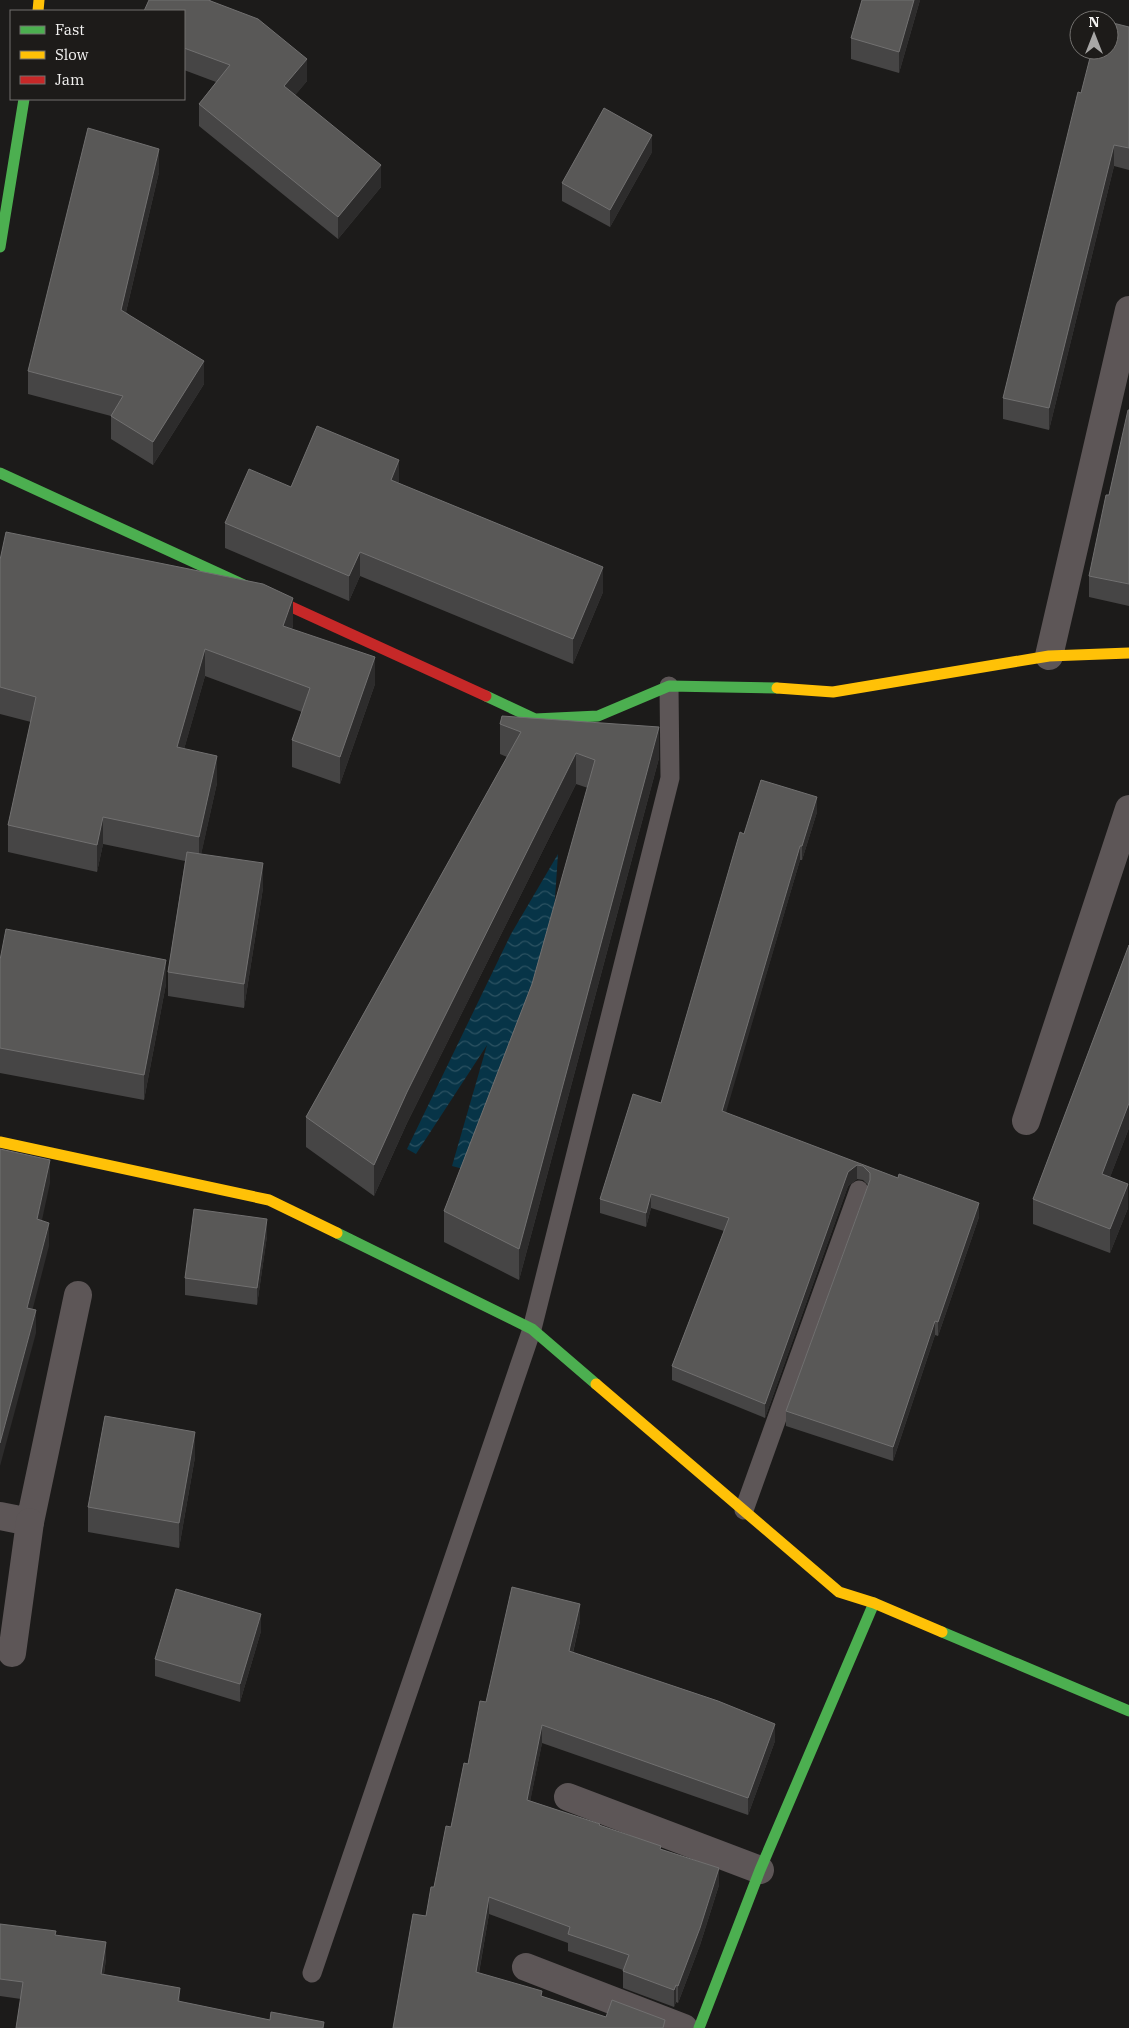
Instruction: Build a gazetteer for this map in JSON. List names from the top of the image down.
{
  "legend": ["Fast", "Slow", "Jam"],
  "north": "top"
}
